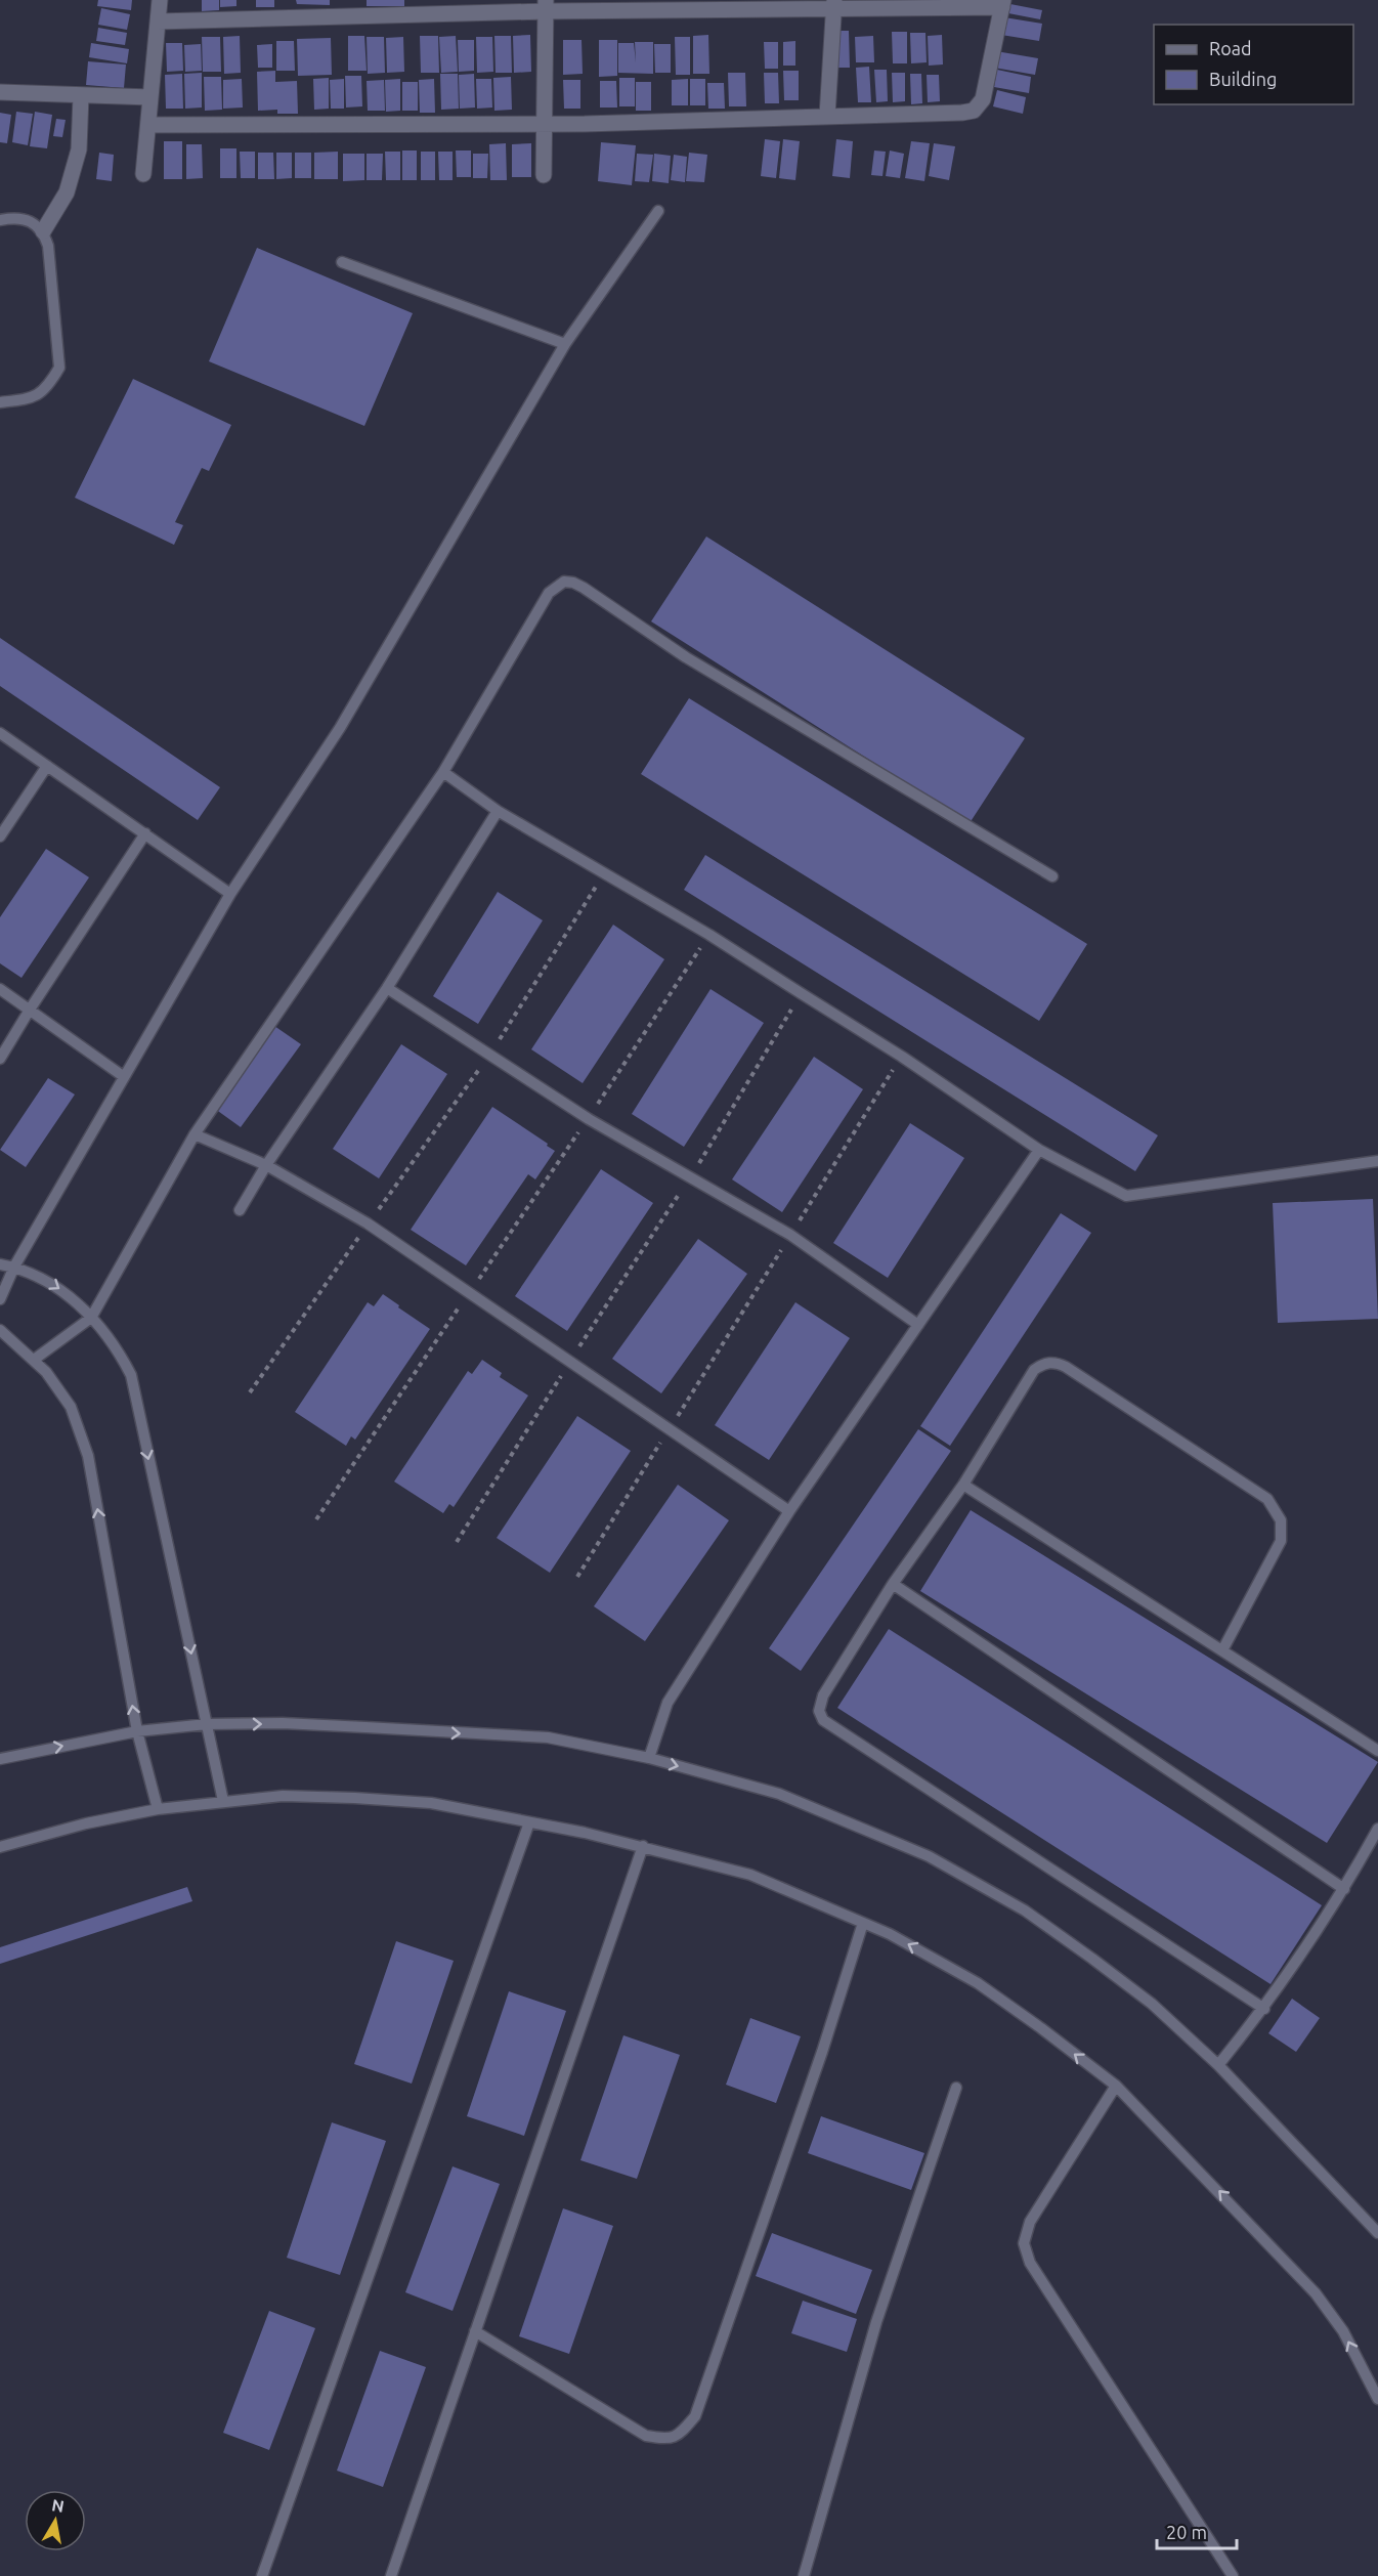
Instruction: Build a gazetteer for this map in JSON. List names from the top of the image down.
{
  "legend": ["Road", "Building"],
  "scale_bar": "20 m",
  "north": "top"
}
